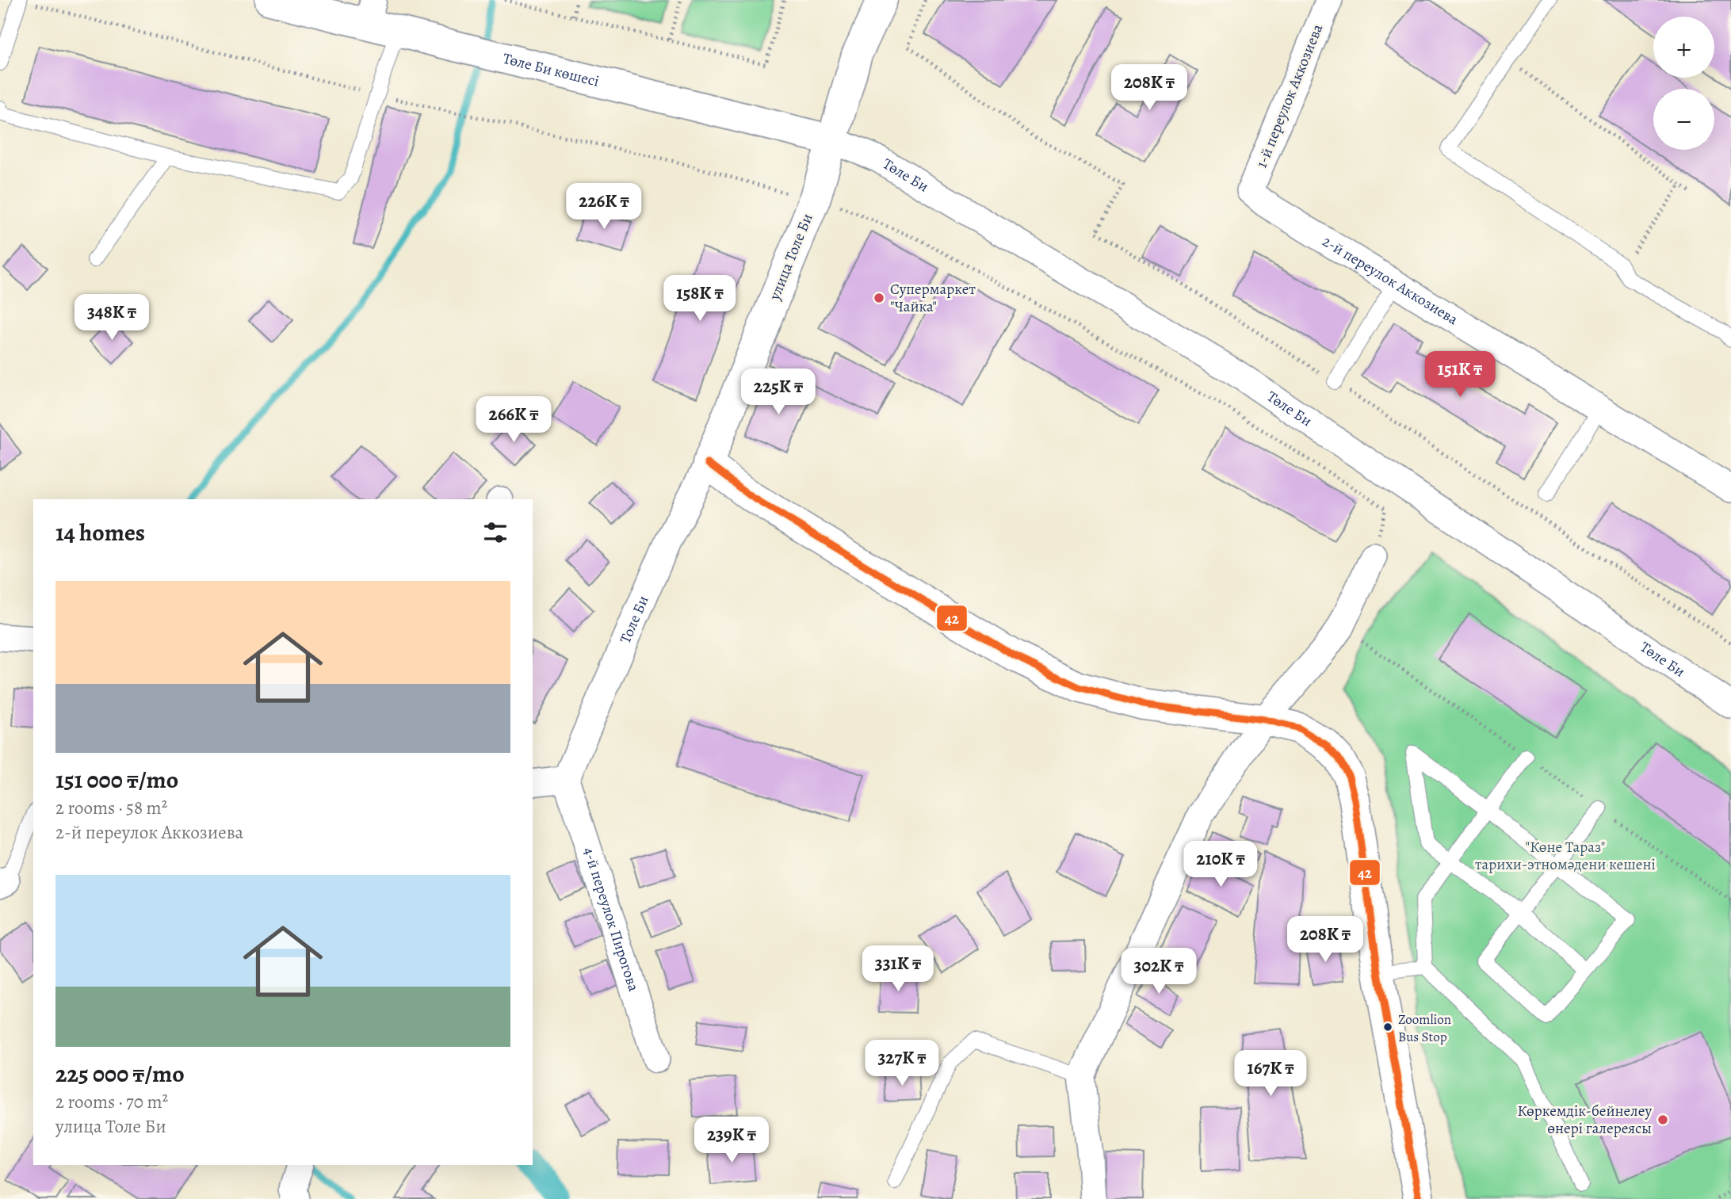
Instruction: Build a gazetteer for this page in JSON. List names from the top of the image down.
{
  "streets": {
    "main road": ["Төле Би көшесі", "улица Толе Би"],
    "street": [
      "1-й переулок Аккозиева",
      "Төле Би",
      "2-й переулок Аккозиева",
      "Толе Би",
      "4-й переулок Пирогова"
    ]
  },
  "crossings": [
    ["Төле Би көшесі", "Төле Би"],
    ["Төле Би көшесі", "улица Толе Би"],
    ["1-й переулок Аккозиева", "2-й переулок Аккозиева"],
    ["Төле Би", "улица Толе Би"],
    ["улица Толе Би", "Толе Би"],
    ["Толе Би", "4-й переулок Пирогова"]
  ],
  "parks": ["\"Көне Тараз\" тарихи-этномәдени кешені"],
  "places": ["Супермаркет \"Чайка\"", "Zoomlion Bus Stop", "Көркемдік-бейнелеу өнері галереясы"],
  "lines": ["transit line 42"],
  "page": {
    "map_buttons": ["+", "−"],
    "price": [
      "208K ₸",
      "226K ₸",
      "158K ₸",
      "348K ₸",
      "151K ₸",
      "225K ₸",
      "266K ₸",
      "210K ₸",
      "208K ₸",
      "331K ₸",
      "302K ₸",
      "327K ₸",
      "167K ₸",
      "239K ₸"
    ],
    "heading": "14 homes",
    "list": [
      {
        "name": "151 000 ₸/mo",
        "note": "2 rooms · 58 m² · 2-й переулок Аккозиева"
      },
      {
        "name": "225 000 ₸/mo",
        "note": "2 rooms · 70 m² · улица Толе Би"
      }
    ]
  }
}
